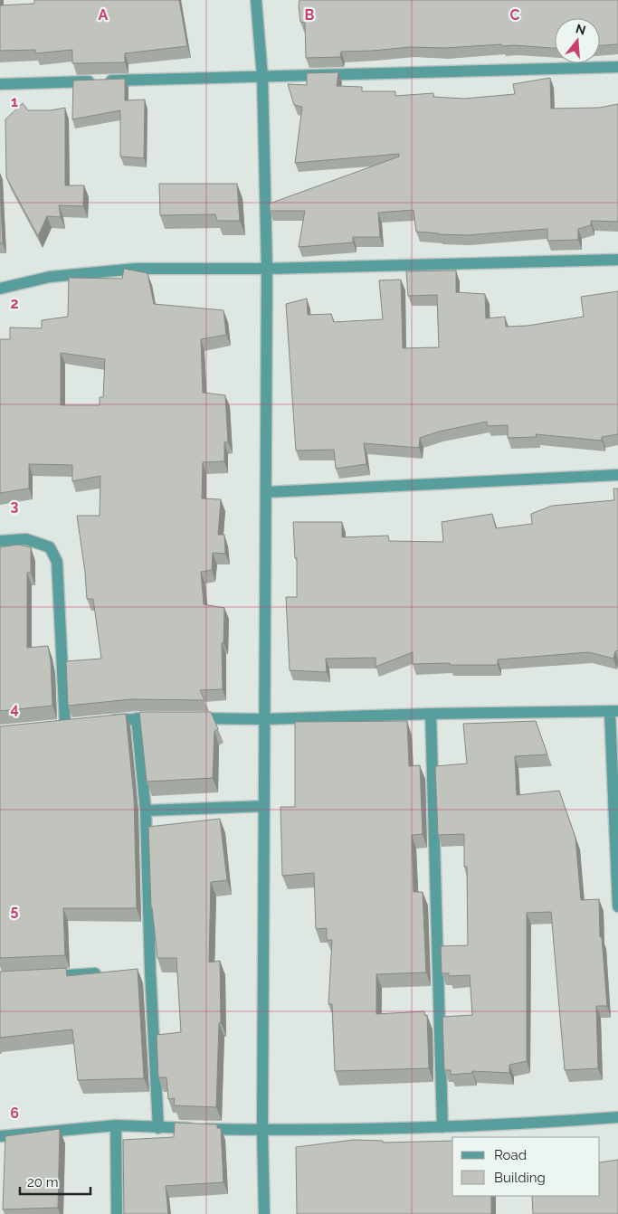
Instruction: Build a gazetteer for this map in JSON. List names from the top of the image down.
{
  "legend": ["Road", "Building"],
  "scale_bar": "20 m",
  "north": "top",
  "grid": {
    "columns": ["A", "B", "C"],
    "rows": [
      "1",
      "2",
      "3",
      "4",
      "5",
      "6"
    ]
  }
}
